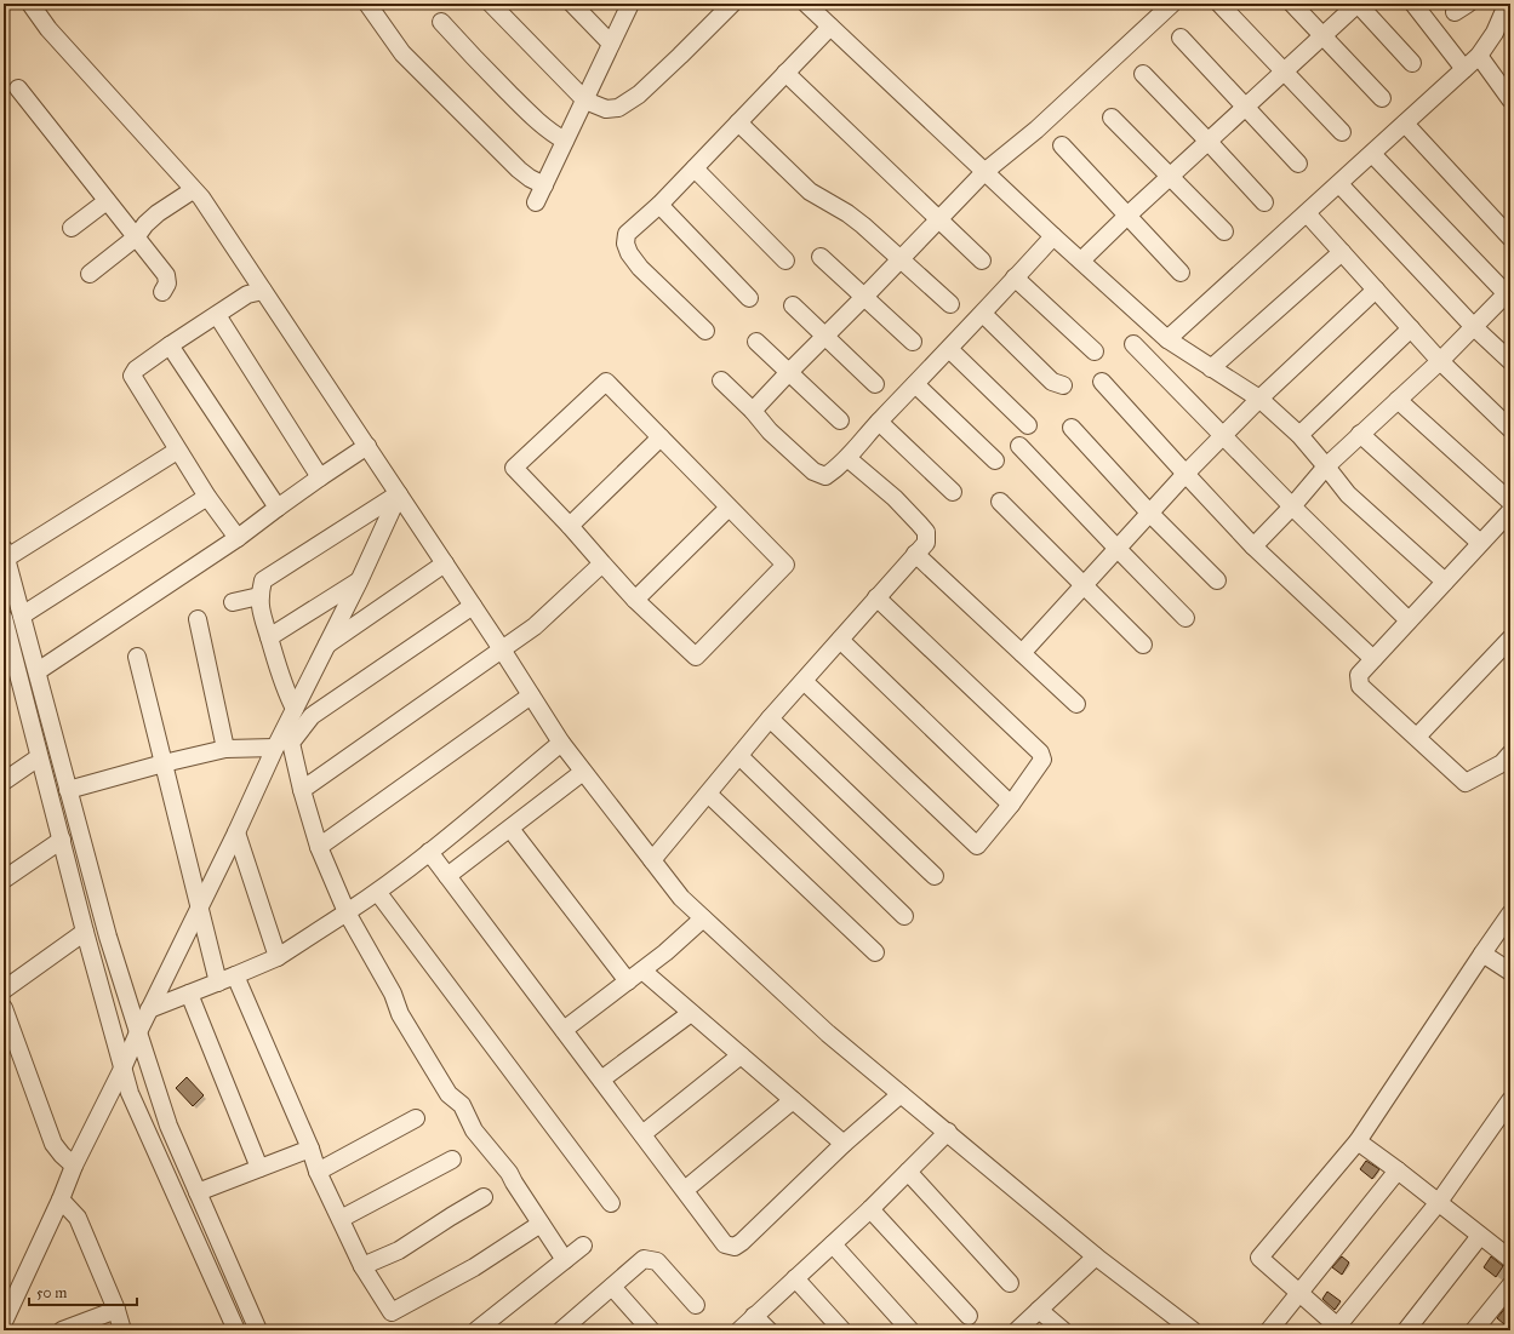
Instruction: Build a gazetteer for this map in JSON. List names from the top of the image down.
{
  "scale_bar": "50 m"
}
